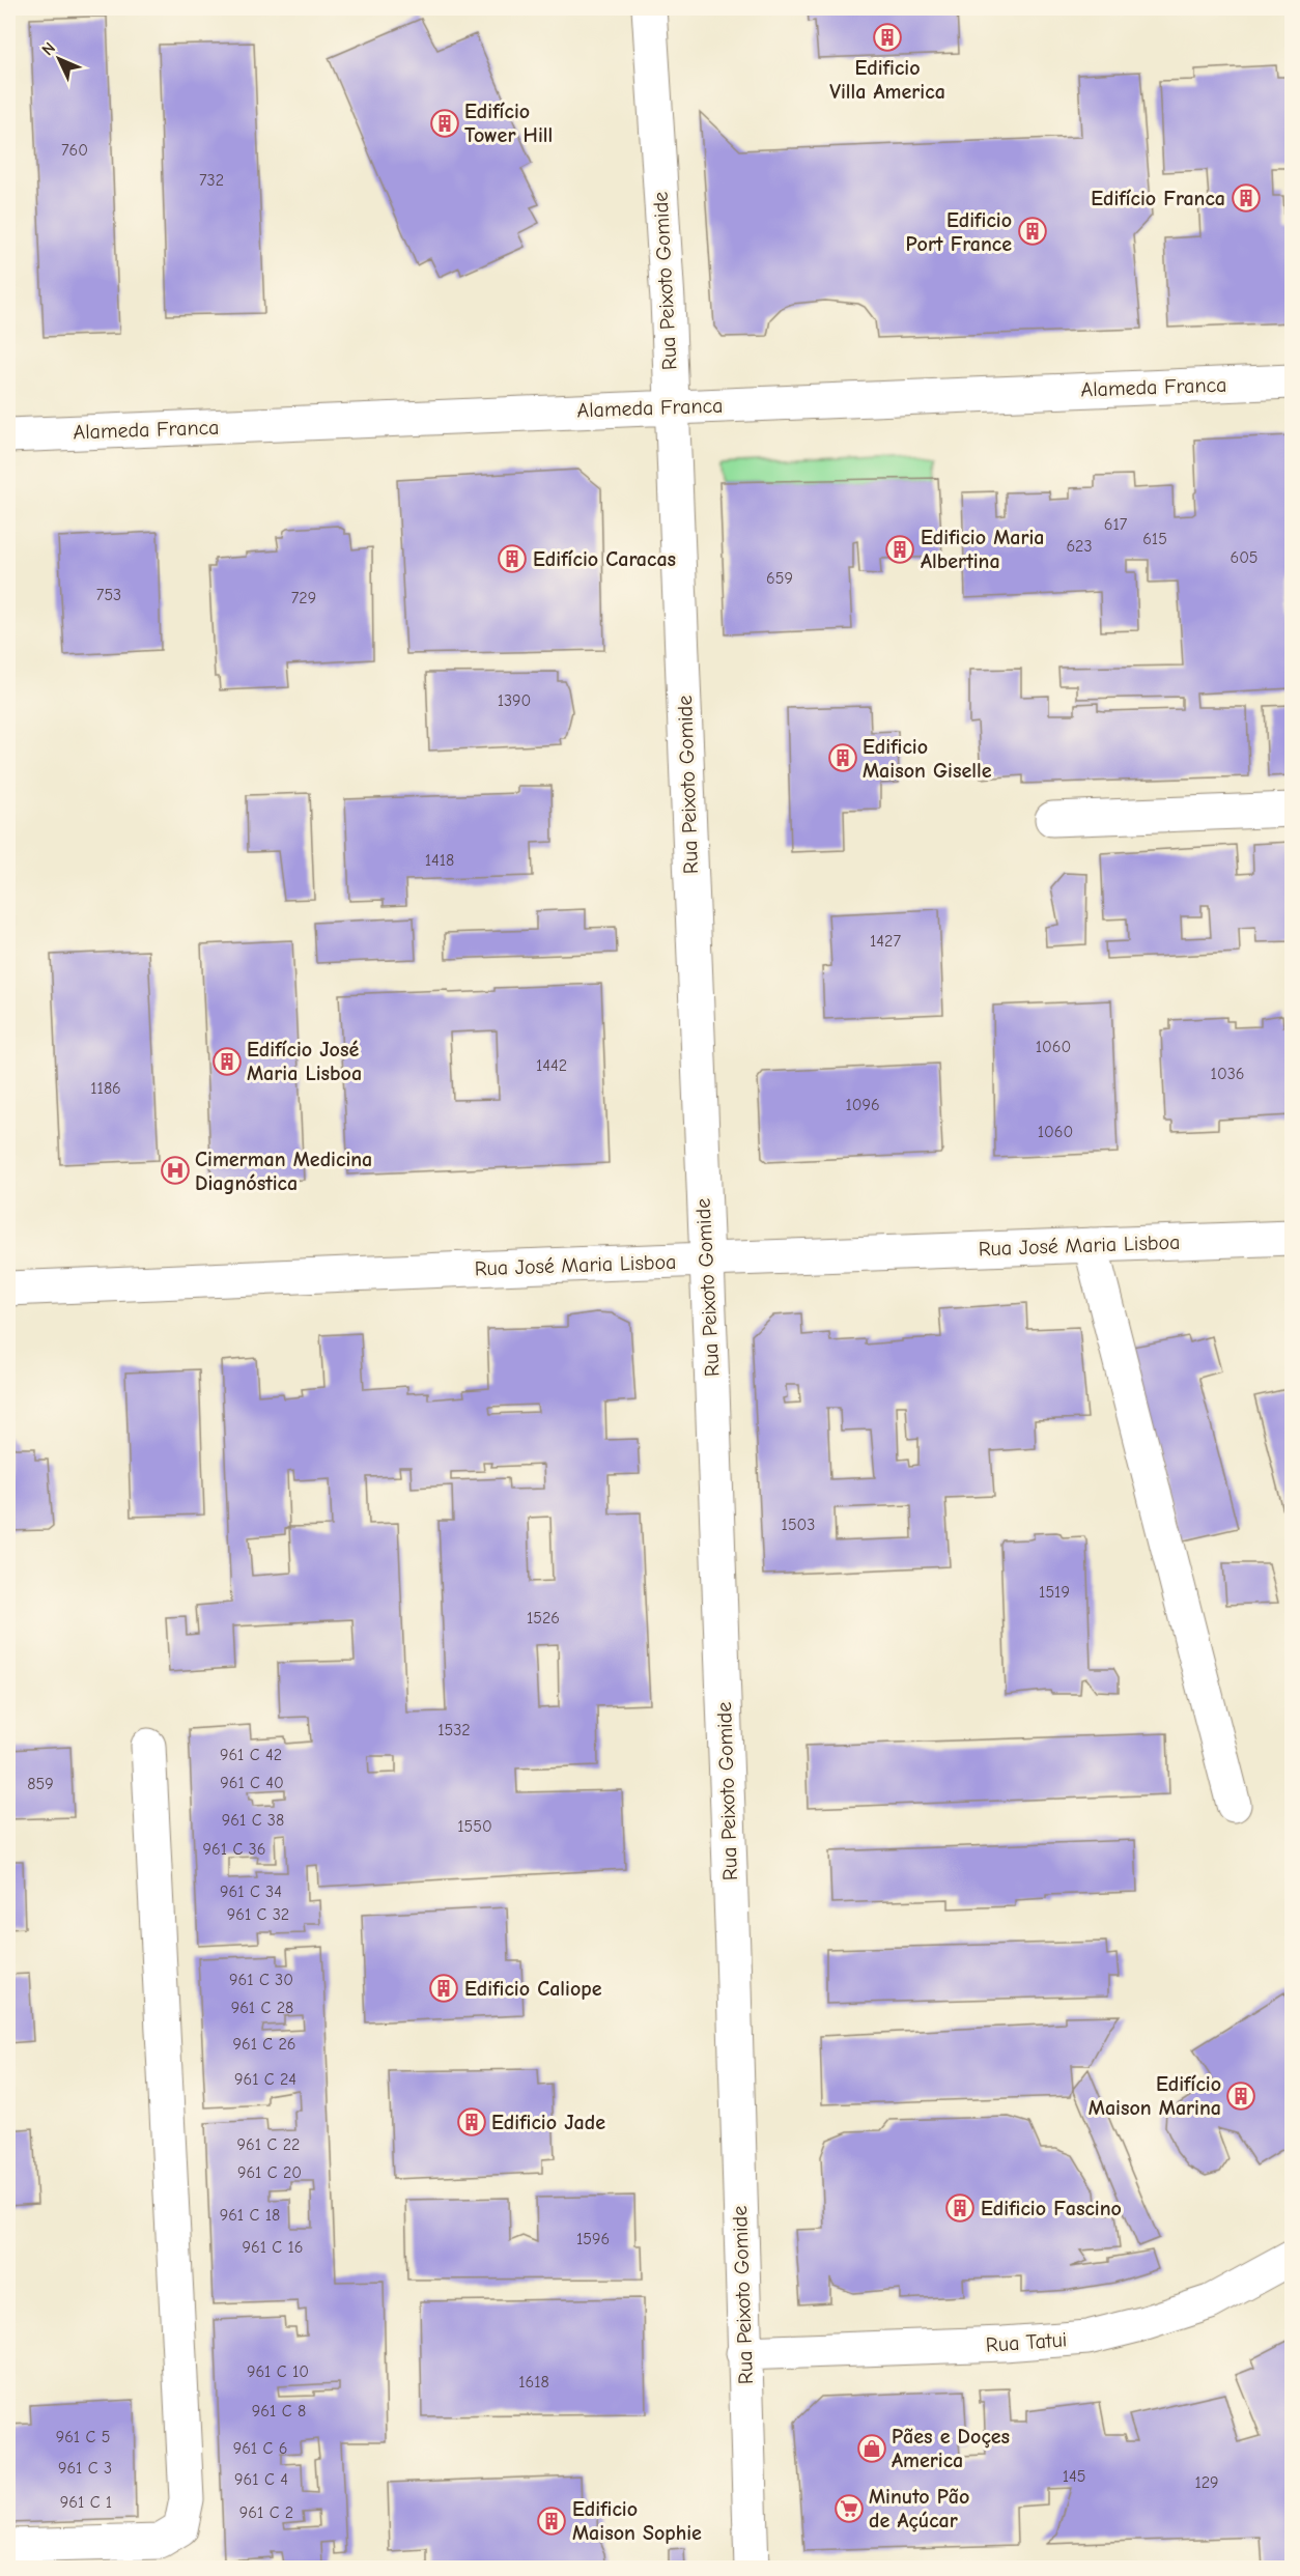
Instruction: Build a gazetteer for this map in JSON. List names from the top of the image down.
{
  "streets": {
    "street": [
      "Rua Peixoto Gomide",
      "Alameda Franca",
      "Rua José Maria Lisboa",
      "Rua Tatui"
    ]
  },
  "crossings": [
    ["Rua Peixoto Gomide", "Alameda Franca"],
    ["Rua Peixoto Gomide", "Rua José Maria Lisboa"],
    ["Rua Peixoto Gomide", "Rua Tatui"]
  ],
  "places": {
    "building": [
      "Edificio Villa America",
      "Edifício Tower Hill",
      "Edifício Franca",
      "Edificio Port France",
      "Edificio Maria Albertina",
      "Edifício Caracas",
      "Edificio Maison Giselle",
      "Edifício José Maria Lisboa",
      "Edificio Caliope",
      "Edifício Maison Marina",
      "Edificio Jade",
      "Edificio Fascino",
      "Edificio Maison Sophie"
    ],
    "hospital": ["Cimerman Medicina Diagnóstica"],
    "shop": ["Pães e Doçes America"],
    "supermarket": ["Minuto Pão de Açúcar"]
  },
  "house_numbers": [
    "760",
    "732",
    "617",
    "615",
    "623",
    "605",
    "659",
    "753",
    "729",
    "1390",
    "1418",
    "1427",
    "1060",
    "1442",
    "1036",
    "1186",
    "1096",
    "1060",
    "1503",
    "1519",
    "1526",
    "1532",
    "961 C 42",
    "961 C 40",
    "859",
    "961 C 38",
    "1550",
    "961 C 36",
    "961 C 34",
    "961 C 32",
    "961 C 30",
    "961 C 28",
    "961 C 26",
    "961 C 24",
    "961 C 22",
    "961 C 20",
    "961 C 18",
    "1596",
    "961 C 16",
    "961 C 10",
    "1618",
    "961 C 8",
    "961 C 5",
    "961 C 6",
    "961 C 3",
    "145",
    "961 C 4",
    "129",
    "961 C 1",
    "961 C 2"
  ],
  "north": "top left"
}
